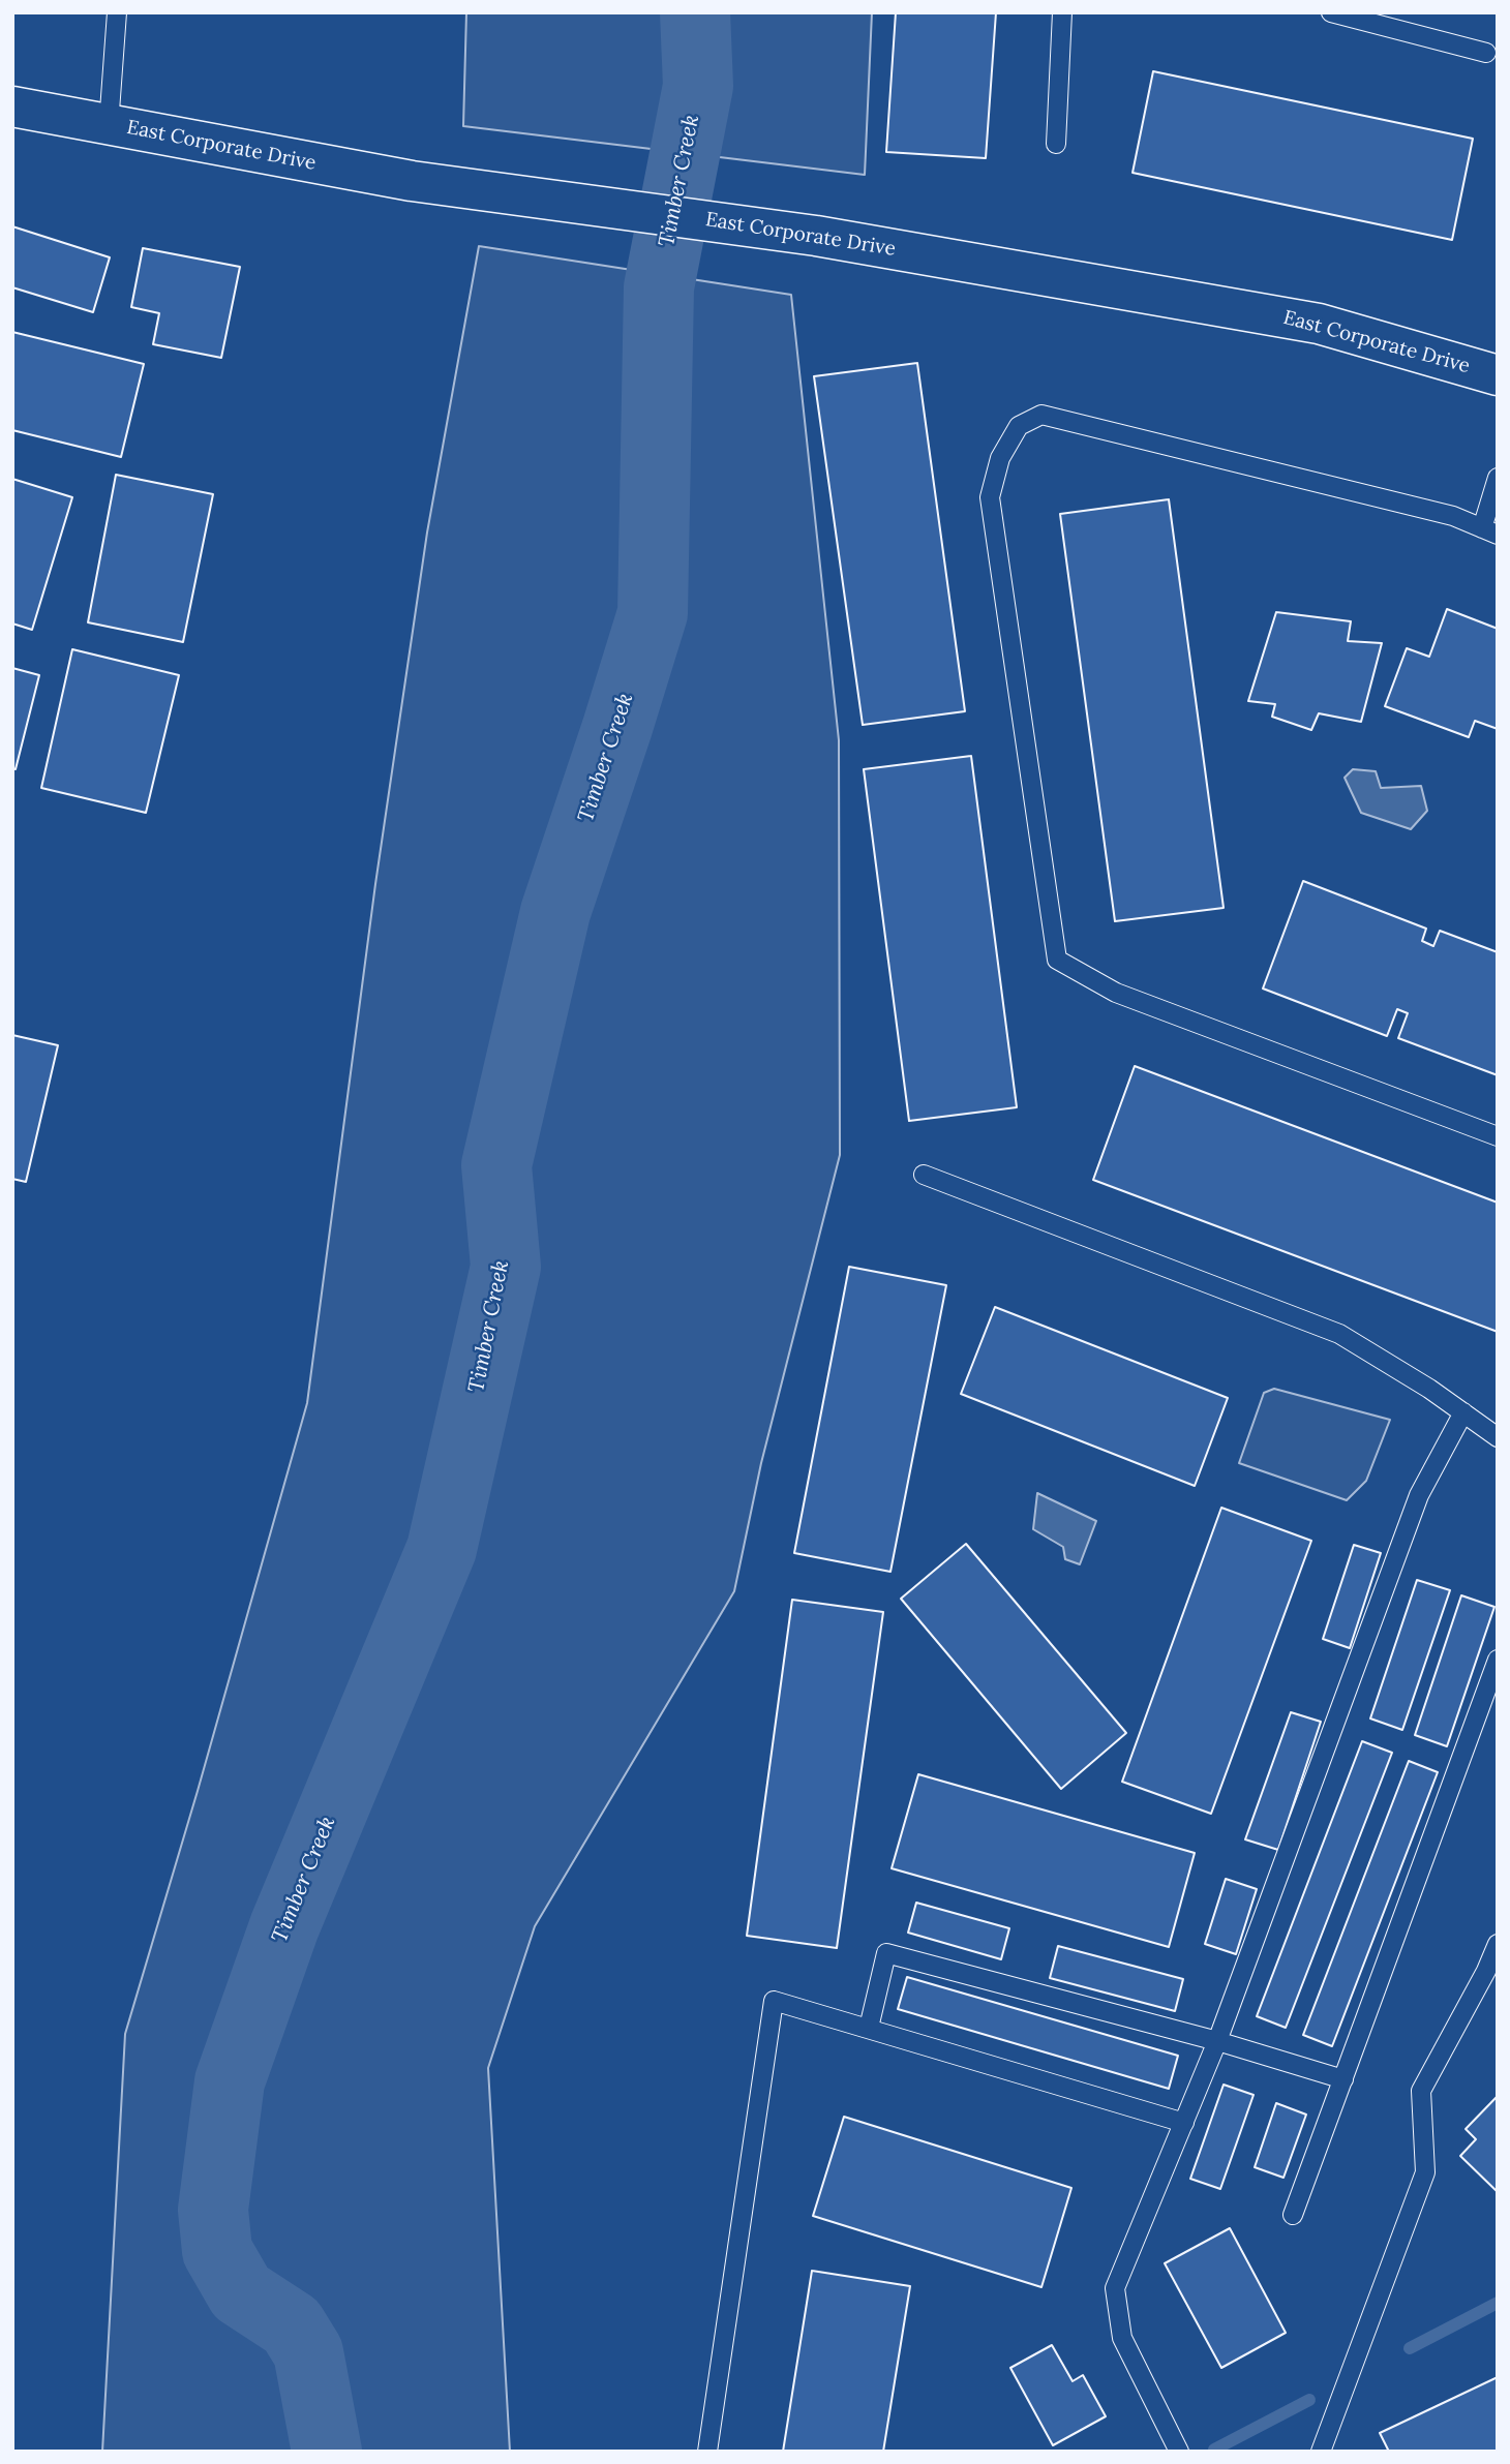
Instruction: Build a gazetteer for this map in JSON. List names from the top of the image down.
{
  "streets": {
    "main road": ["East Corporate Drive"]
  },
  "water": ["Timber Creek"]
}
